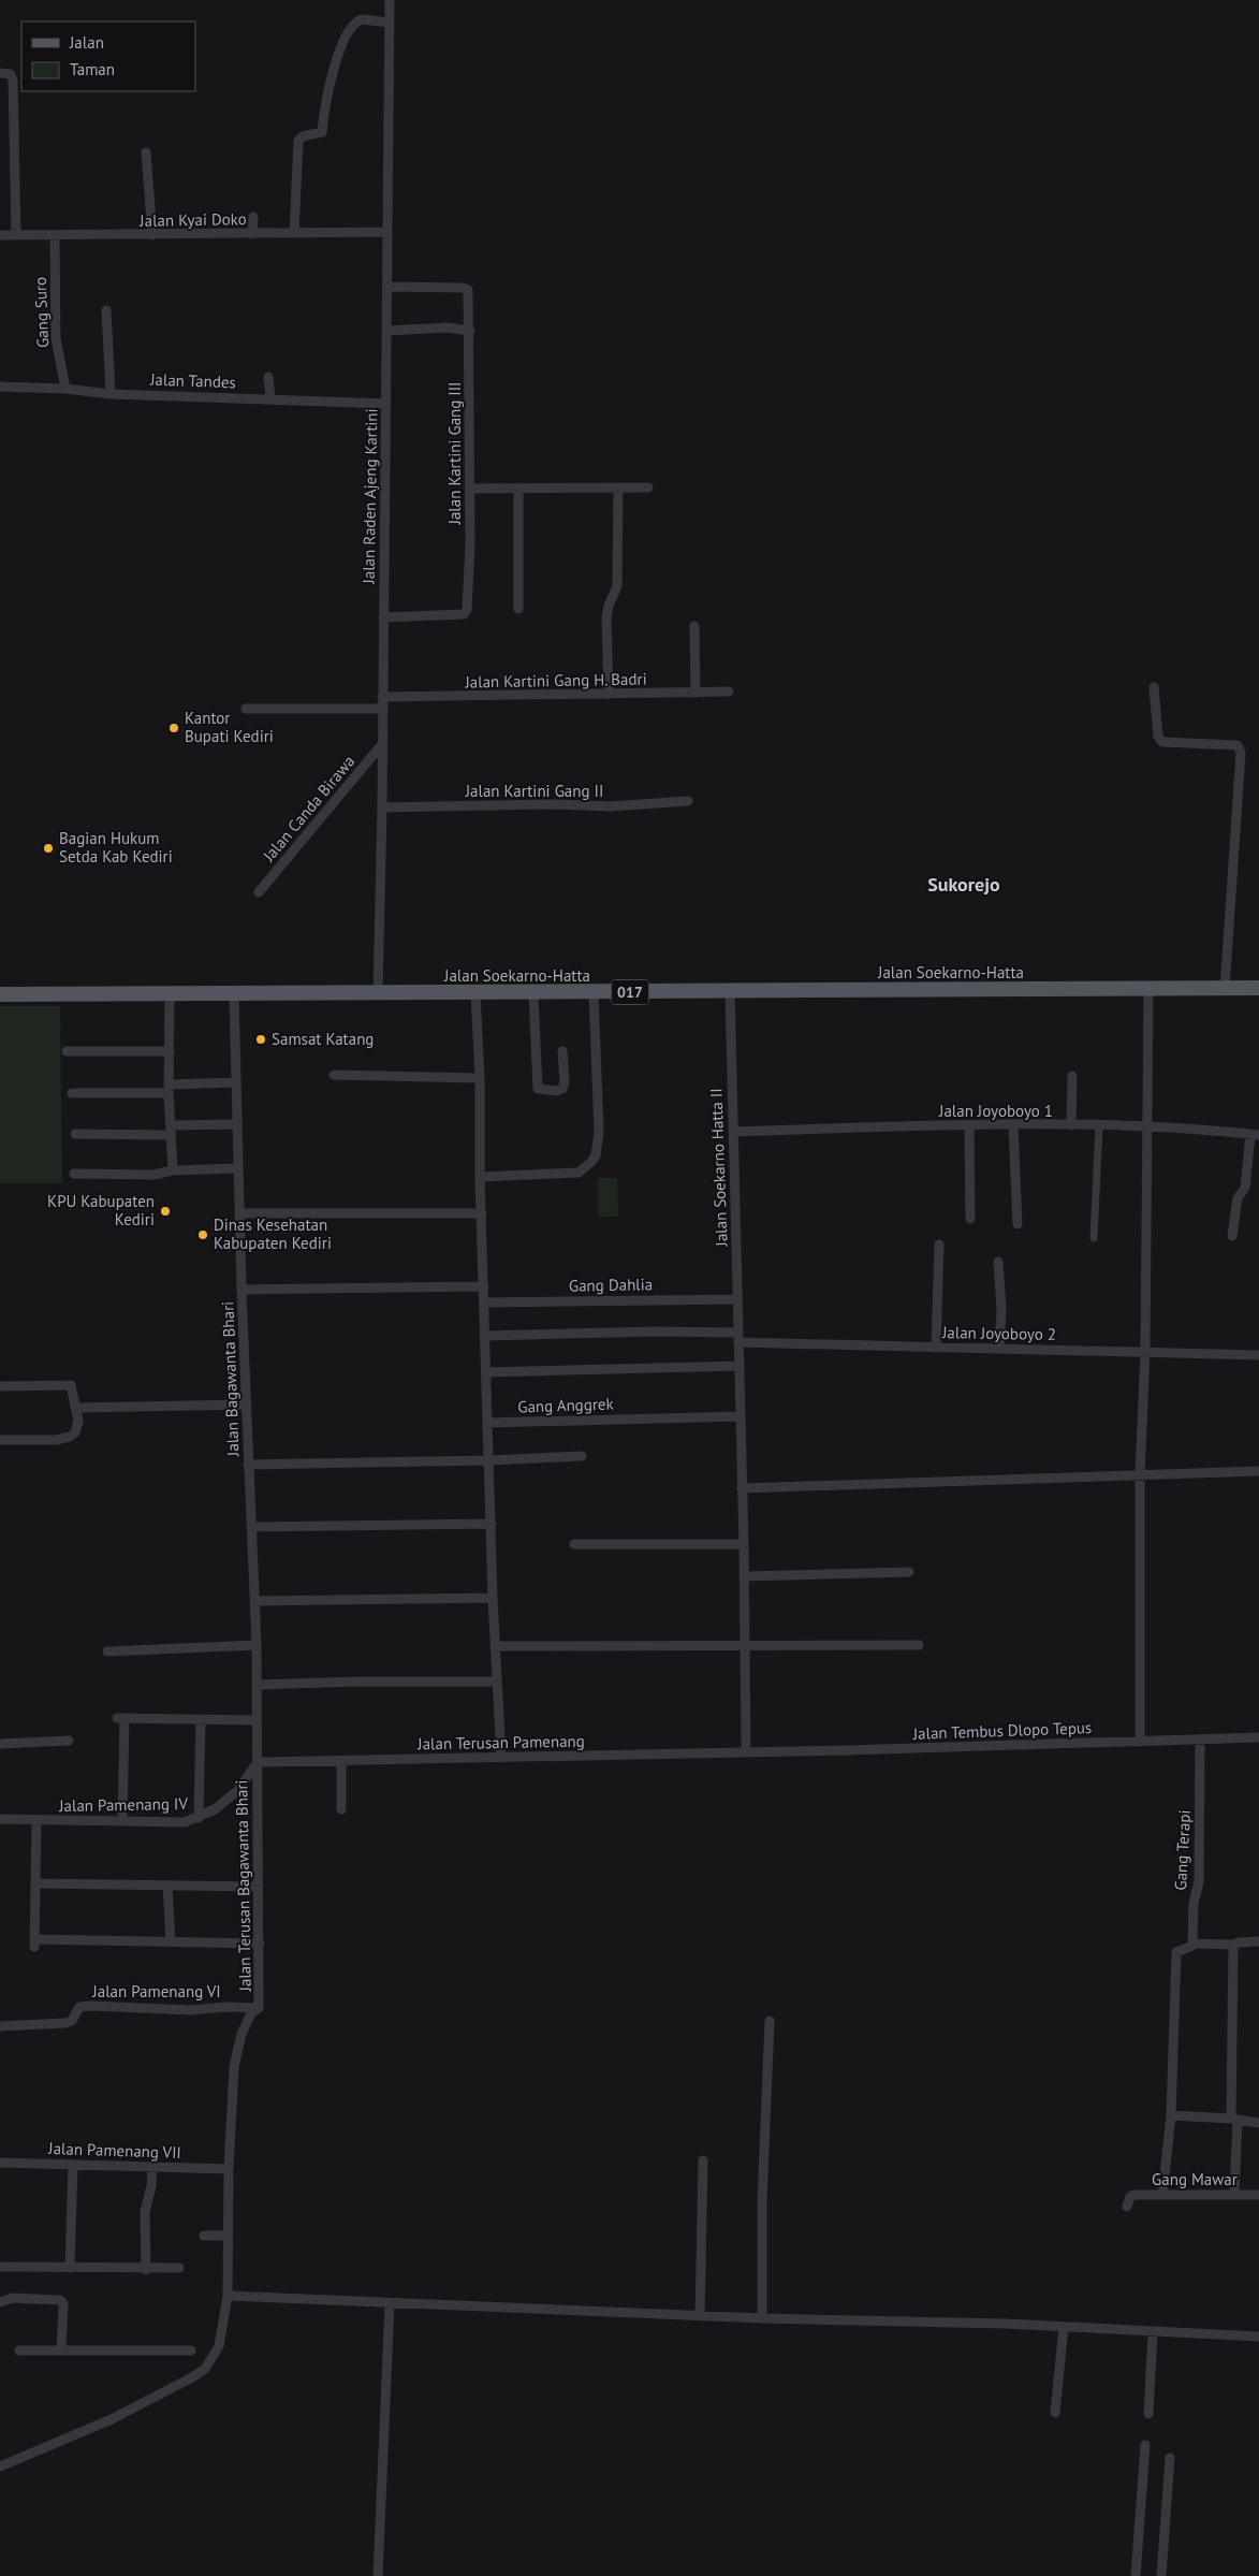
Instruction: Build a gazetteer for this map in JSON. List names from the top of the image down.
{
  "streets": {
    "main road": ["Jalan Soekarno-Hatta", "017"],
    "street": [
      "Jalan Kyai Doko",
      "Gang Suro",
      "Jalan Tandes",
      "Jalan Kartini Gang III",
      "Jalan Raden Ajeng Kartini",
      "Jalan Kartini Gang H. Badri",
      "Jalan Kartini Gang II",
      "Jalan Canda Birawa",
      "Jalan Joyoboyo 1",
      "Jalan Soekarno Hatta II",
      "Gang Dahlia",
      "Jalan Joyoboyo 2",
      "Jalan Bagawanta Bhari",
      "Gang Anggrek",
      "Jalan Tembus Dlopo Tepus",
      "Jalan Terusan Pamenang",
      "Jalan Pamenang IV",
      "Gang Terapi",
      "Jalan Terusan Bagawanta Bhari",
      "Jalan Pamenang VI",
      "Jalan Pamenang VII",
      "Gang Mawar"
    ]
  },
  "crossings": [
    ["Jalan Kyai Doko", "Gang Suro"],
    ["Jalan Kyai Doko", "Jalan Raden Ajeng Kartini"],
    ["Gang Suro", "Jalan Tandes"],
    ["Jalan Tandes", "Jalan Raden Ajeng Kartini"],
    ["Jalan Kartini Gang III", "Jalan Raden Ajeng Kartini"],
    ["Jalan Raden Ajeng Kartini", "Jalan Kartini Gang H. Badri"],
    ["Jalan Raden Ajeng Kartini", "Jalan Kartini Gang II"],
    ["Jalan Raden Ajeng Kartini", "Jalan Canda Birawa"],
    ["Jalan Raden Ajeng Kartini", "Jalan Soekarno-Hatta"],
    ["Jalan Soekarno-Hatta", "Jalan Soekarno Hatta II"],
    ["Jalan Soekarno-Hatta", "Jalan Bagawanta Bhari"],
    ["Jalan Joyoboyo 1", "Jalan Soekarno Hatta II"],
    ["Jalan Soekarno Hatta II", "Gang Dahlia"],
    ["Jalan Soekarno Hatta II", "Jalan Joyoboyo 2"],
    ["Jalan Soekarno Hatta II", "Gang Anggrek"],
    ["Jalan Soekarno Hatta II", "Jalan Tembus Dlopo Tepus"],
    ["Jalan Soekarno Hatta II", "Jalan Terusan Pamenang"],
    ["Jalan Bagawanta Bhari", "Jalan Terusan Pamenang"],
    ["Jalan Bagawanta Bhari", "Jalan Pamenang IV"],
    ["Jalan Bagawanta Bhari", "Jalan Terusan Bagawanta Bhari"],
    ["Jalan Tembus Dlopo Tepus", "Jalan Terusan Pamenang"],
    ["Jalan Tembus Dlopo Tepus", "Gang Terapi"],
    ["Jalan Terusan Pamenang", "Jalan Pamenang IV"],
    ["Jalan Terusan Pamenang", "Jalan Terusan Bagawanta Bhari"],
    ["Jalan Pamenang IV", "Jalan Terusan Bagawanta Bhari"],
    ["Jalan Terusan Bagawanta Bhari", "Jalan Pamenang VI"]
  ],
  "districts": ["Sukorejo"],
  "places": [
    "Kantor Bupati Kediri",
    "Bagian Hukum Setda Kab Kediri",
    "Samsat Katang",
    "KPU Kabupaten Kediri",
    "Dinas Kesehatan Kabupaten Kediri"
  ],
  "legend": ["Jalan", "Taman"]
}
